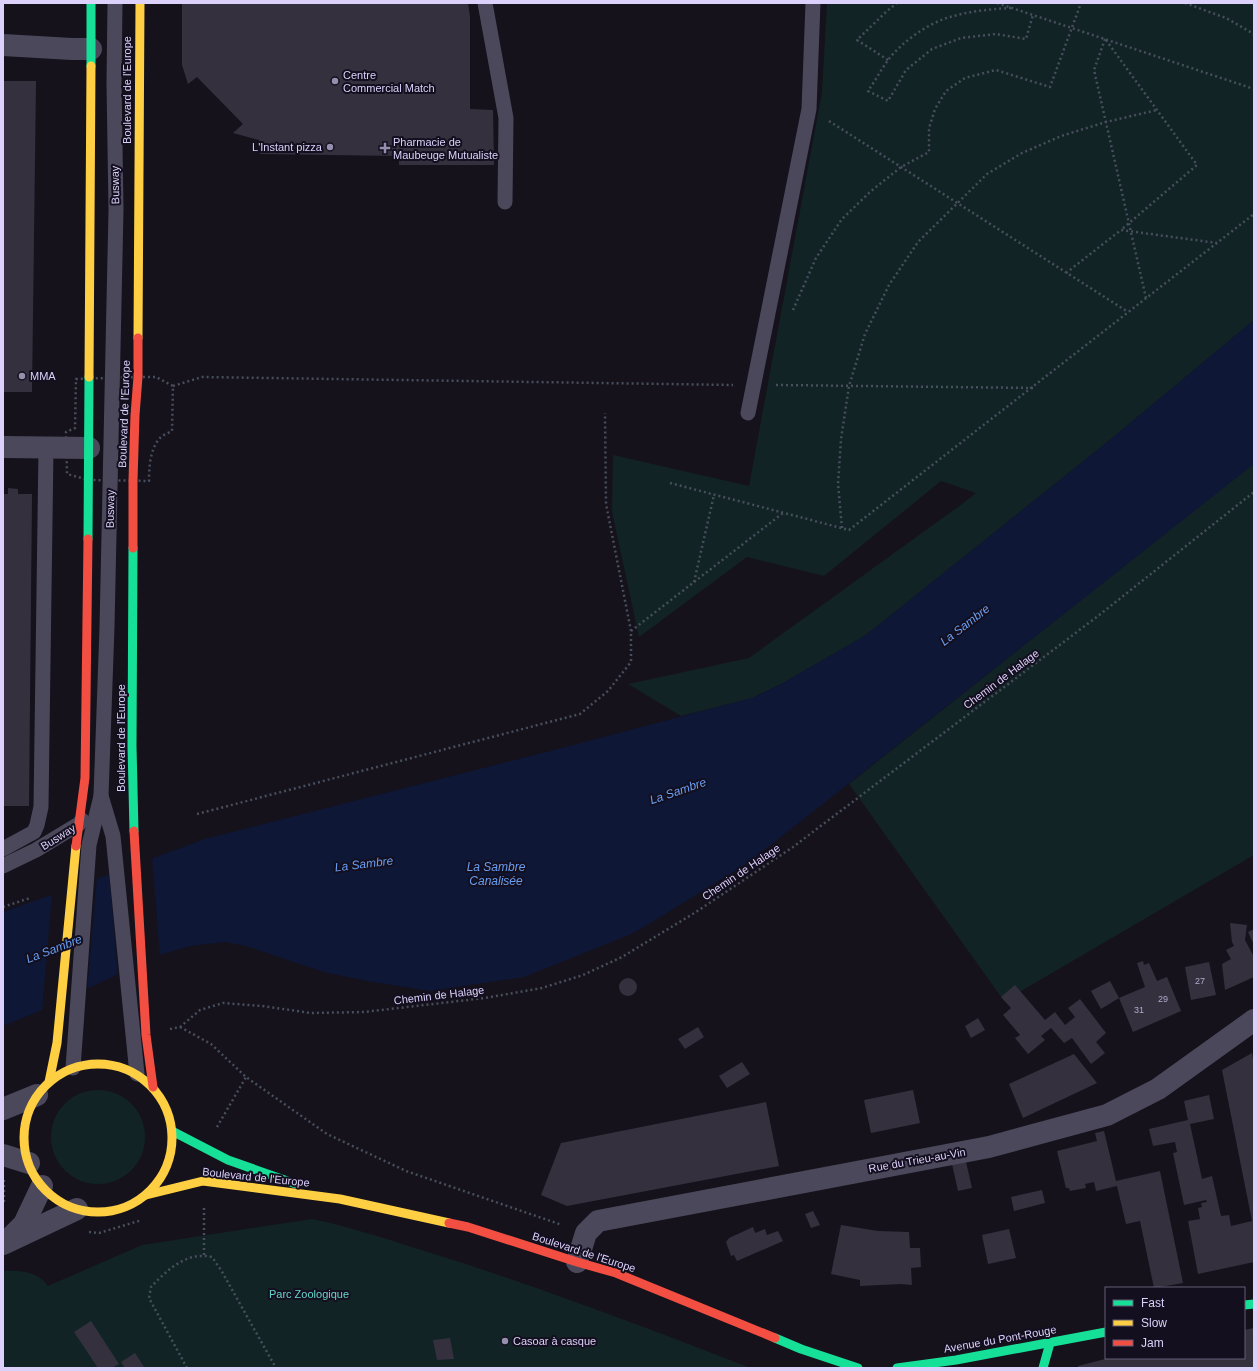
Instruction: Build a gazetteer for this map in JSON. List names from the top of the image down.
{
  "streets": {
    "main road": ["Boulevard de l'Europe", "Avenue du Pont-Rouge"],
    "street": ["Rue du Trieu-au-Vin"],
    "lane": ["Busway"],
    "path": ["Chemin de Halage"]
  },
  "crossings": [
    ["Boulevard de l'Europe", "Chemin de Halage"]
  ],
  "water": ["La Sambre", "La Sambre Canalisée"],
  "parks": ["Parc Zoologique"],
  "places": {
    "other": [
      "Centre Commercial Match",
      "L'Instant pizza",
      "MMA",
      "Casoar à casque"
    ],
    "health": ["Pharmacie de Maubeuge Mutualiste"]
  },
  "house_numbers": ["27", "29", "31"],
  "legend": ["Fast", "Slow", "Jam"]
}
